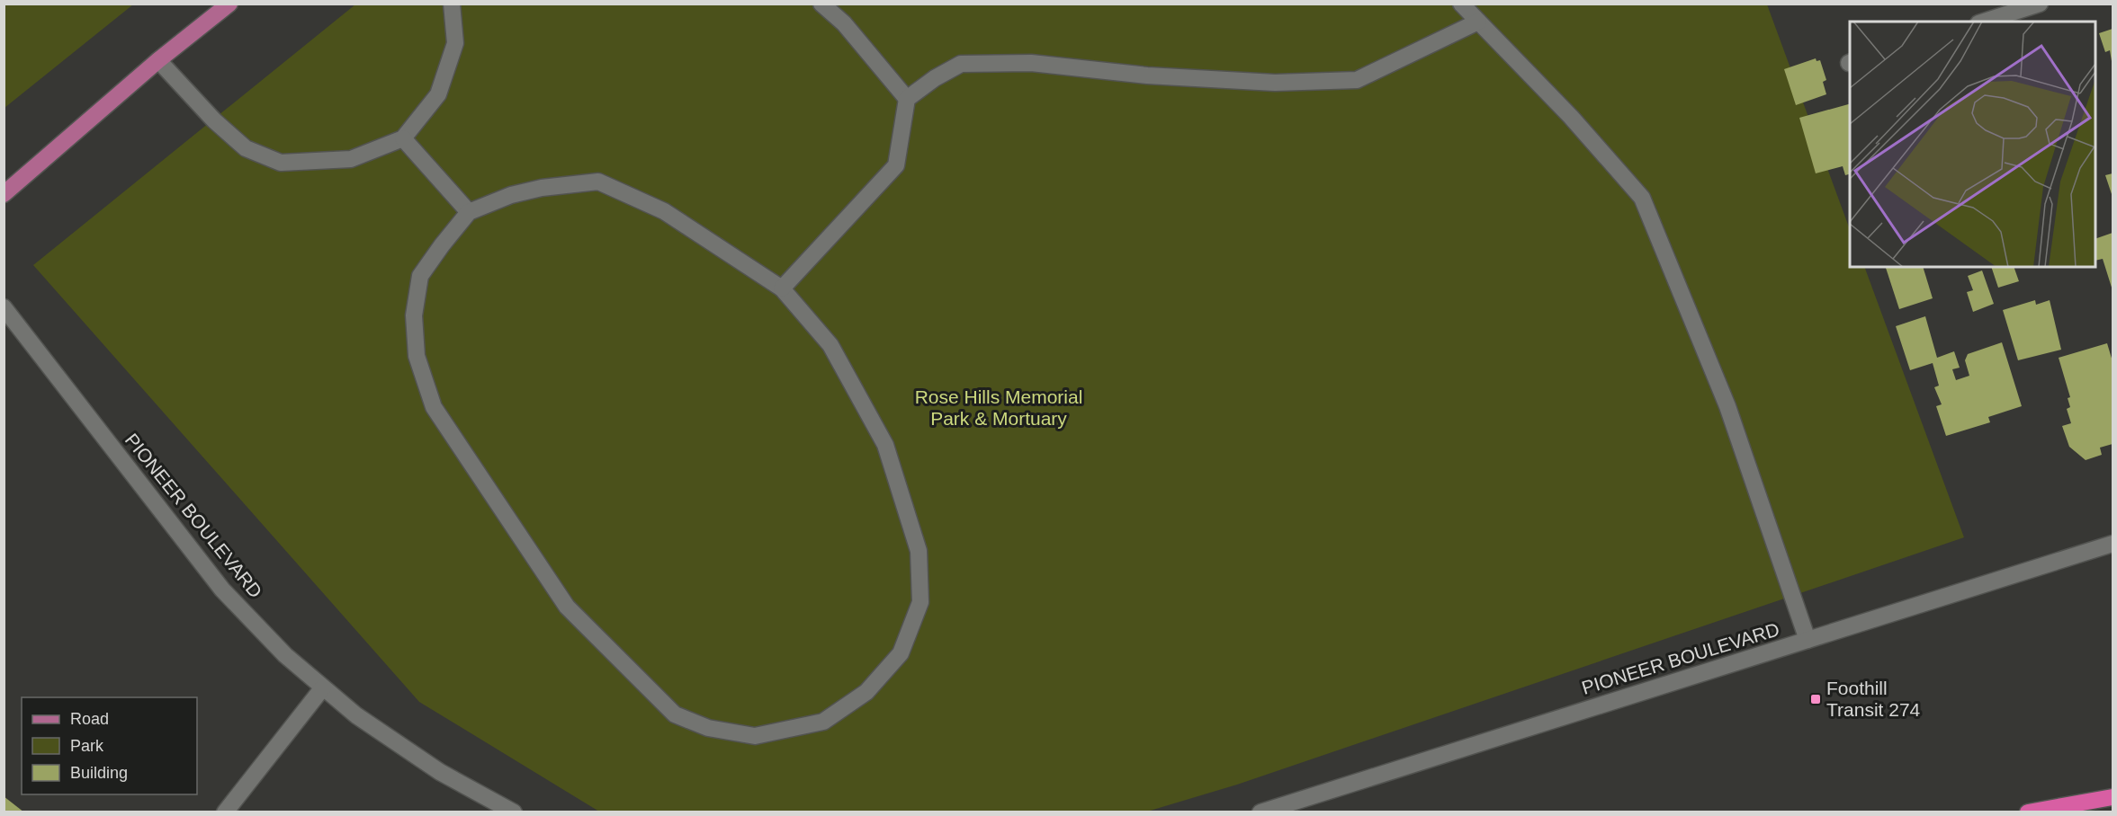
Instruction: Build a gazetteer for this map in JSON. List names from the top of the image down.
{
  "streets": {
    "street": ["PIONEER BOULEVARD"]
  },
  "parks": ["Rose Hills Memorial Park & Mortuary"],
  "places": {
    "transit": ["Foothill Transit 274"]
  },
  "legend": ["Road", "Park", "Building"]
}
